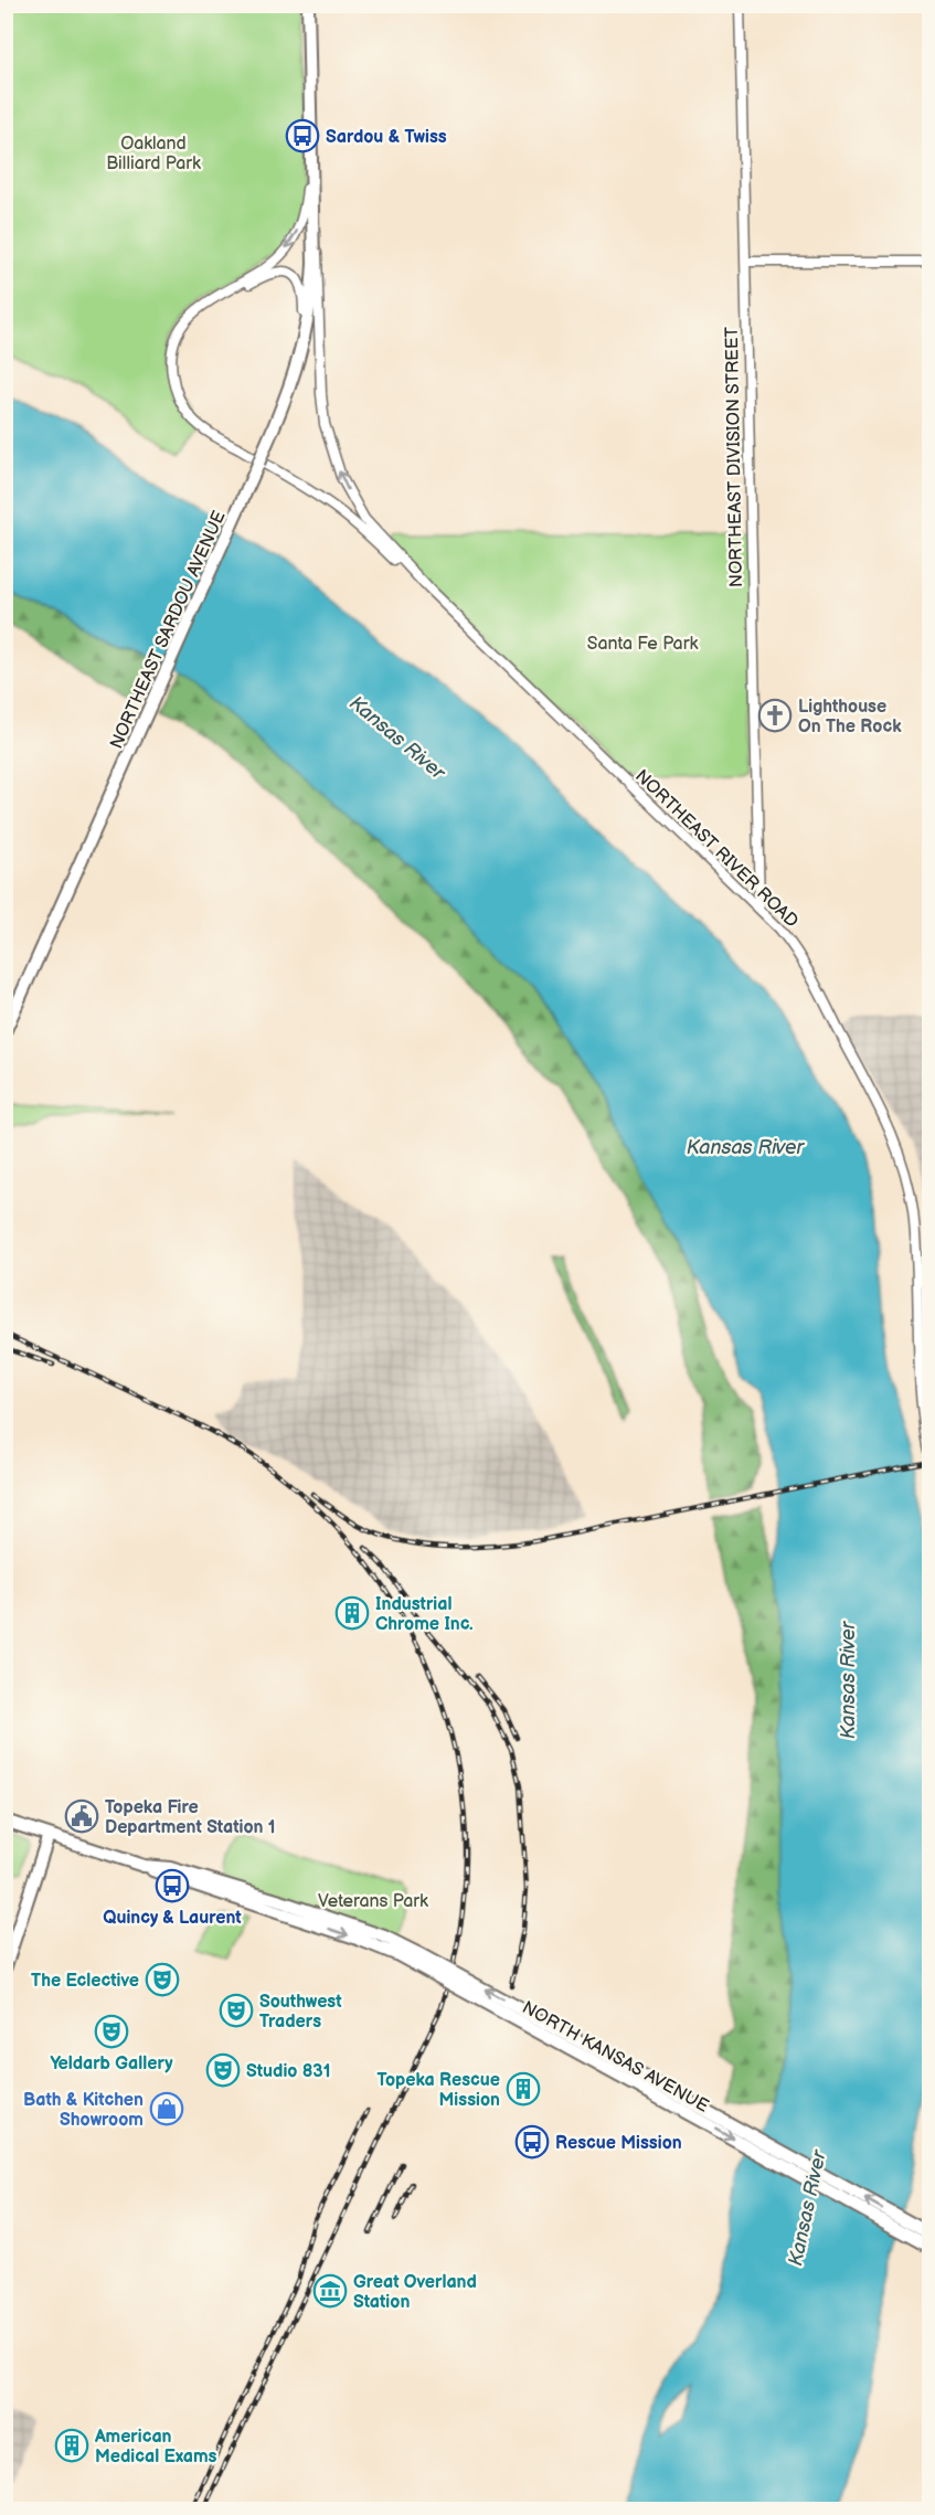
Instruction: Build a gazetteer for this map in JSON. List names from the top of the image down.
{
  "streets": {
    "main road": ["NORTHEAST SARDOU AVENUE", "NORTH KANSAS AVENUE"],
    "street": ["NORTHEAST DIVISION STREET", "NORTHEAST RIVER ROAD"]
  },
  "crossings": [
    ["NORTHEAST DIVISION STREET", "NORTHEAST RIVER ROAD"],
    ["NORTHEAST SARDOU AVENUE", "NORTHEAST RIVER ROAD"]
  ],
  "water": ["Kansas River"],
  "parks": ["Oakland Billiard Park", "Santa Fe Park", "Veterans Park"],
  "places": {
    "bus stop": ["Sardou & Twiss", "Quincy & Laurent", "Rescue Mission"],
    "church": ["Lighthouse On The Rock"],
    "building": ["Industrial Chrome Inc.", "Topeka Rescue Mission", "American Medical Exams"],
    "public building": ["Topeka Fire Department Station 1"],
    "theatre": [
      "The Eclective",
      "Southwest Traders",
      "Yeldarb Gallery",
      "Studio 831"
    ],
    "shop": ["Bath & Kitchen Showroom"],
    "museum": ["Great Overland Station"]
  }
}
